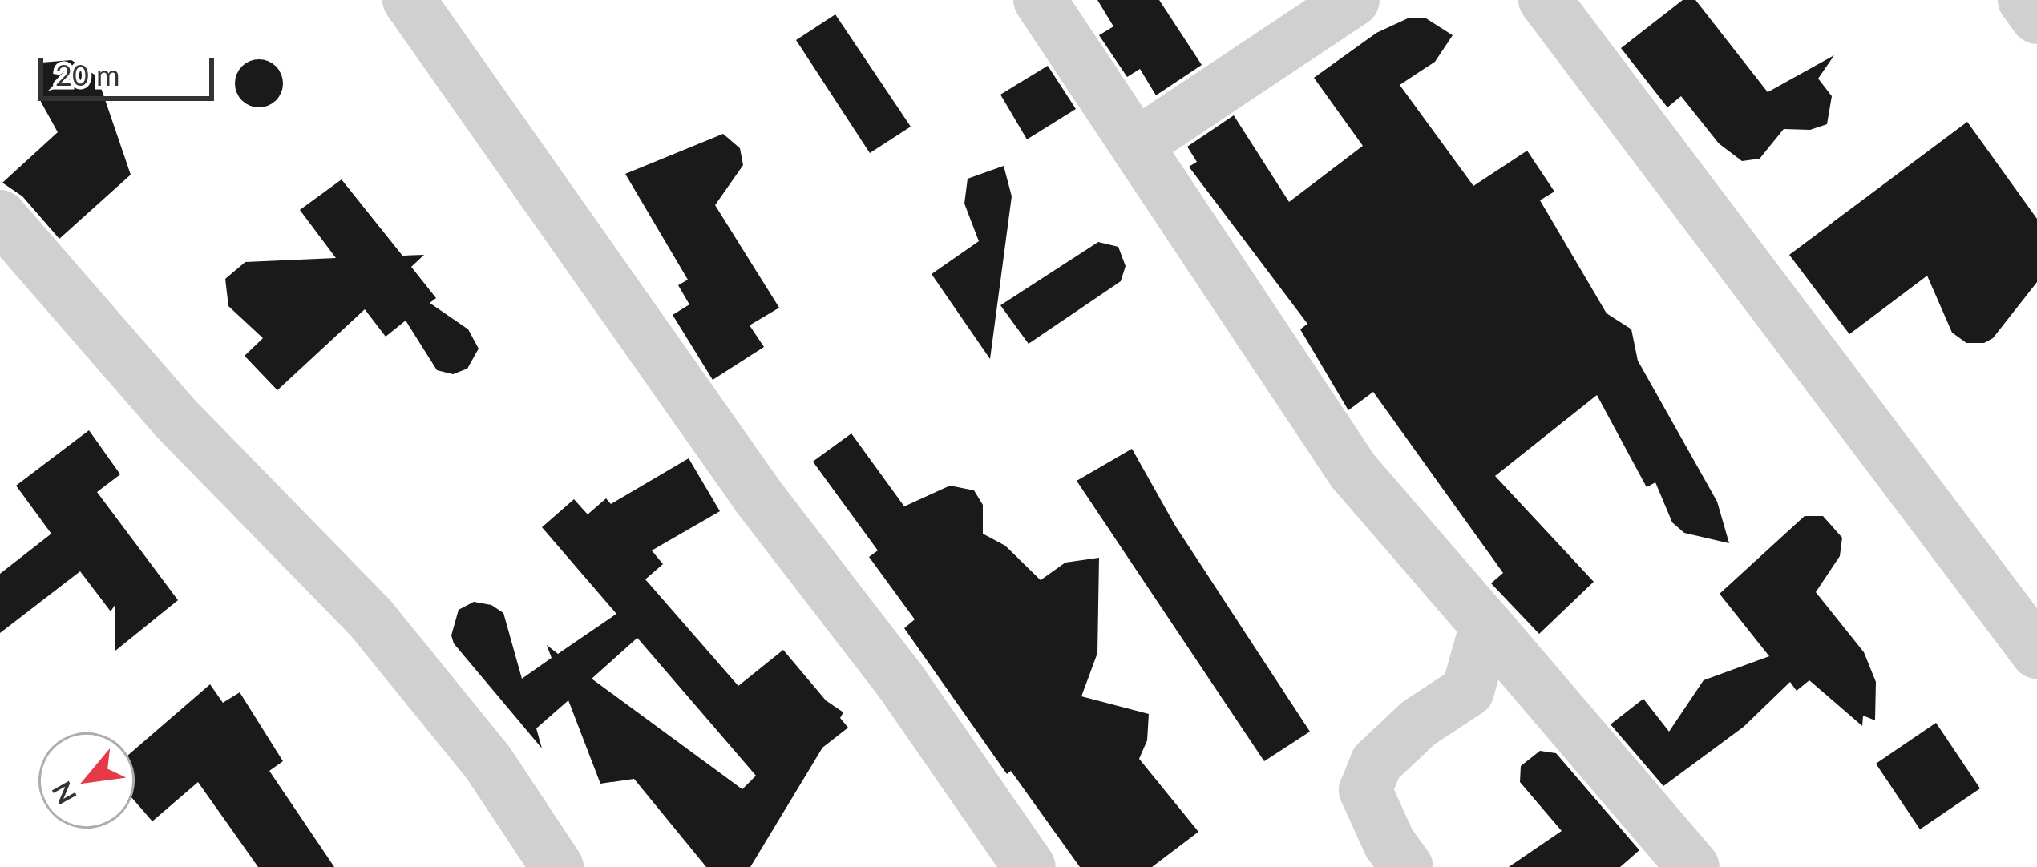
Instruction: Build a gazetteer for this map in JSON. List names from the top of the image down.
{
  "scale_bar": "20 m",
  "north": "bottom left"
}
